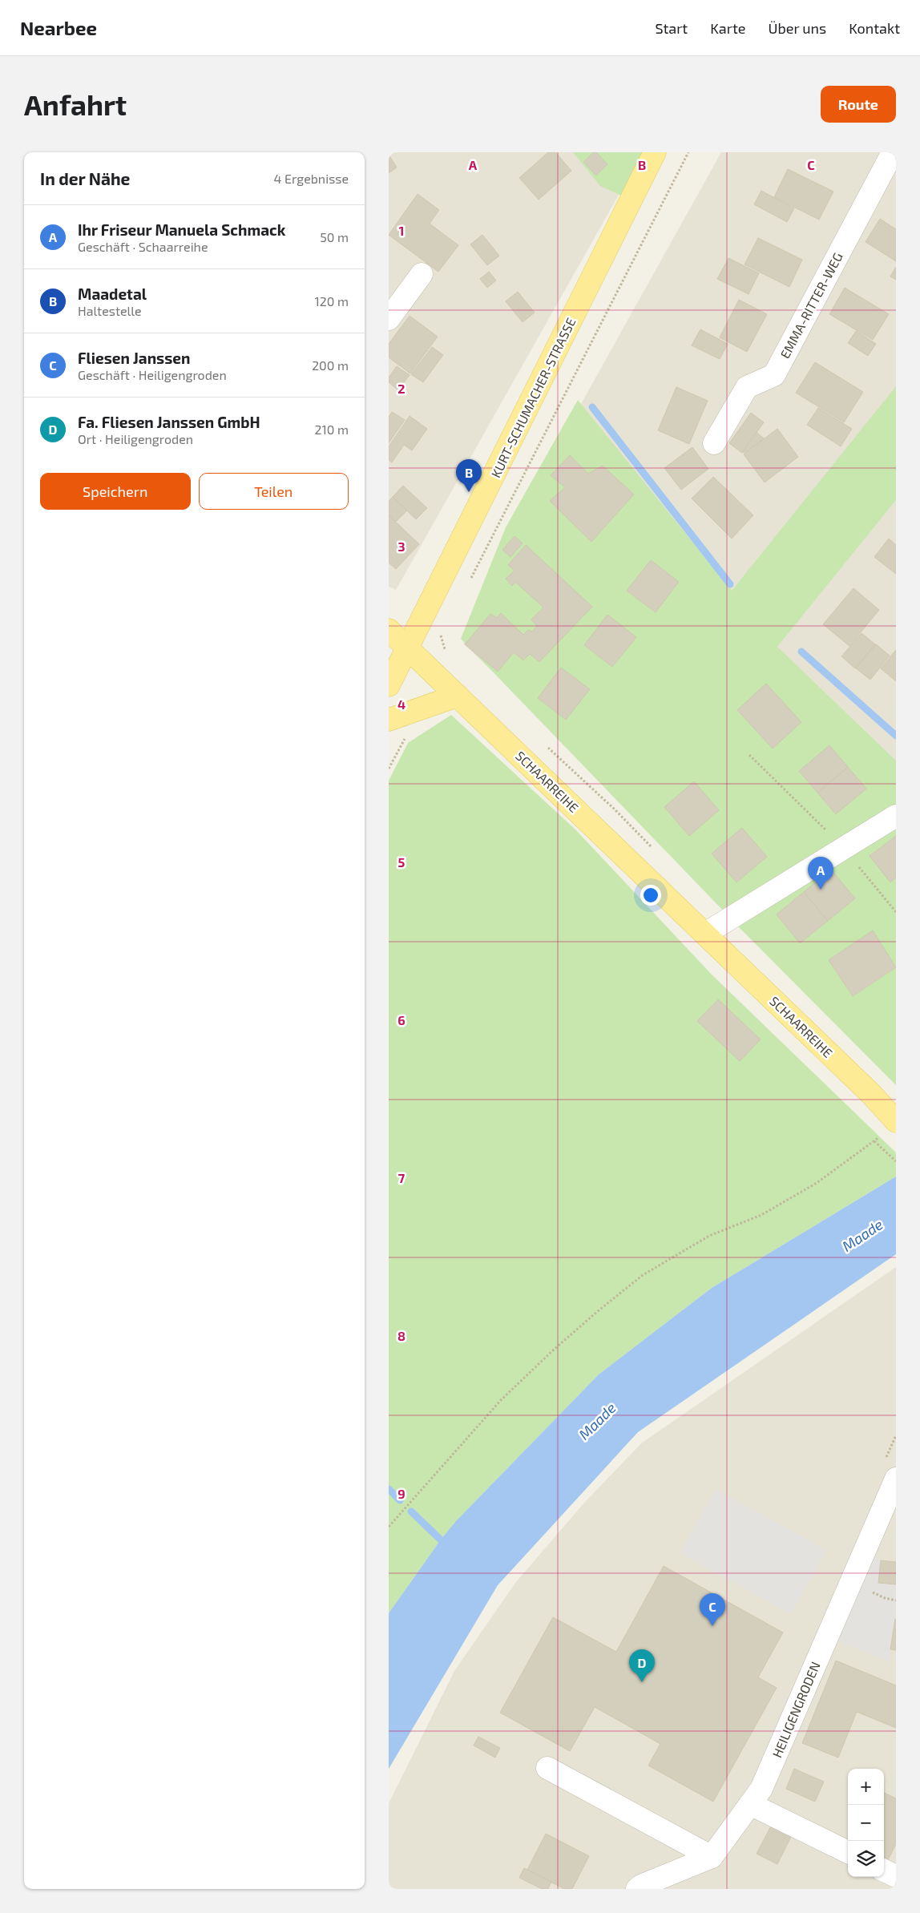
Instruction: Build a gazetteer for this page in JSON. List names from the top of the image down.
{
  "streets": {
    "main road": ["KURT-SCHUMACHER-STRASSE", "SCHAARREIHE"],
    "street": ["EMMA-RITTER-WEG", "HEILIGENGRODEN"]
  },
  "crossings": [
    ["KURT-SCHUMACHER-STRASSE", "SCHAARREIHE"]
  ],
  "water": ["Maade"],
  "page": {
    "header": "Nearbee",
    "nav": [
      "Start",
      "Karte",
      "Über uns",
      "Kontakt"
    ],
    "buttons": [
      "Route",
      ["Speichern", "Teilen"]
    ],
    "title": "Anfahrt",
    "heading": ["In der Nähe", "4 Ergebnisse"],
    "list": [
      {
        "mark": "A",
        "name": "Ihr Friseur Manuela Schmack",
        "note": "Geschäft · Schaarreihe",
        "value": "50 m"
      },
      {
        "mark": "B",
        "name": "Maadetal",
        "note": "Haltestelle",
        "value": "120 m"
      },
      {
        "mark": "C",
        "name": "Fliesen Janssen",
        "note": "Geschäft · Heiligengroden",
        "value": "200 m"
      },
      {
        "mark": "D",
        "name": "Fa. Fliesen Janssen GmbH",
        "note": "Ort · Heiligengroden",
        "value": "210 m"
      }
    ],
    "pins": [
      "B",
      "A",
      "C",
      "D"
    ],
    "map_buttons": ["+", "−"]
  },
  "grid": {
    "columns": ["A", "B", "C"],
    "rows": [
      "1",
      "2",
      "3",
      "4",
      "5",
      "6",
      "7",
      "8",
      "9"
    ]
  }
}
